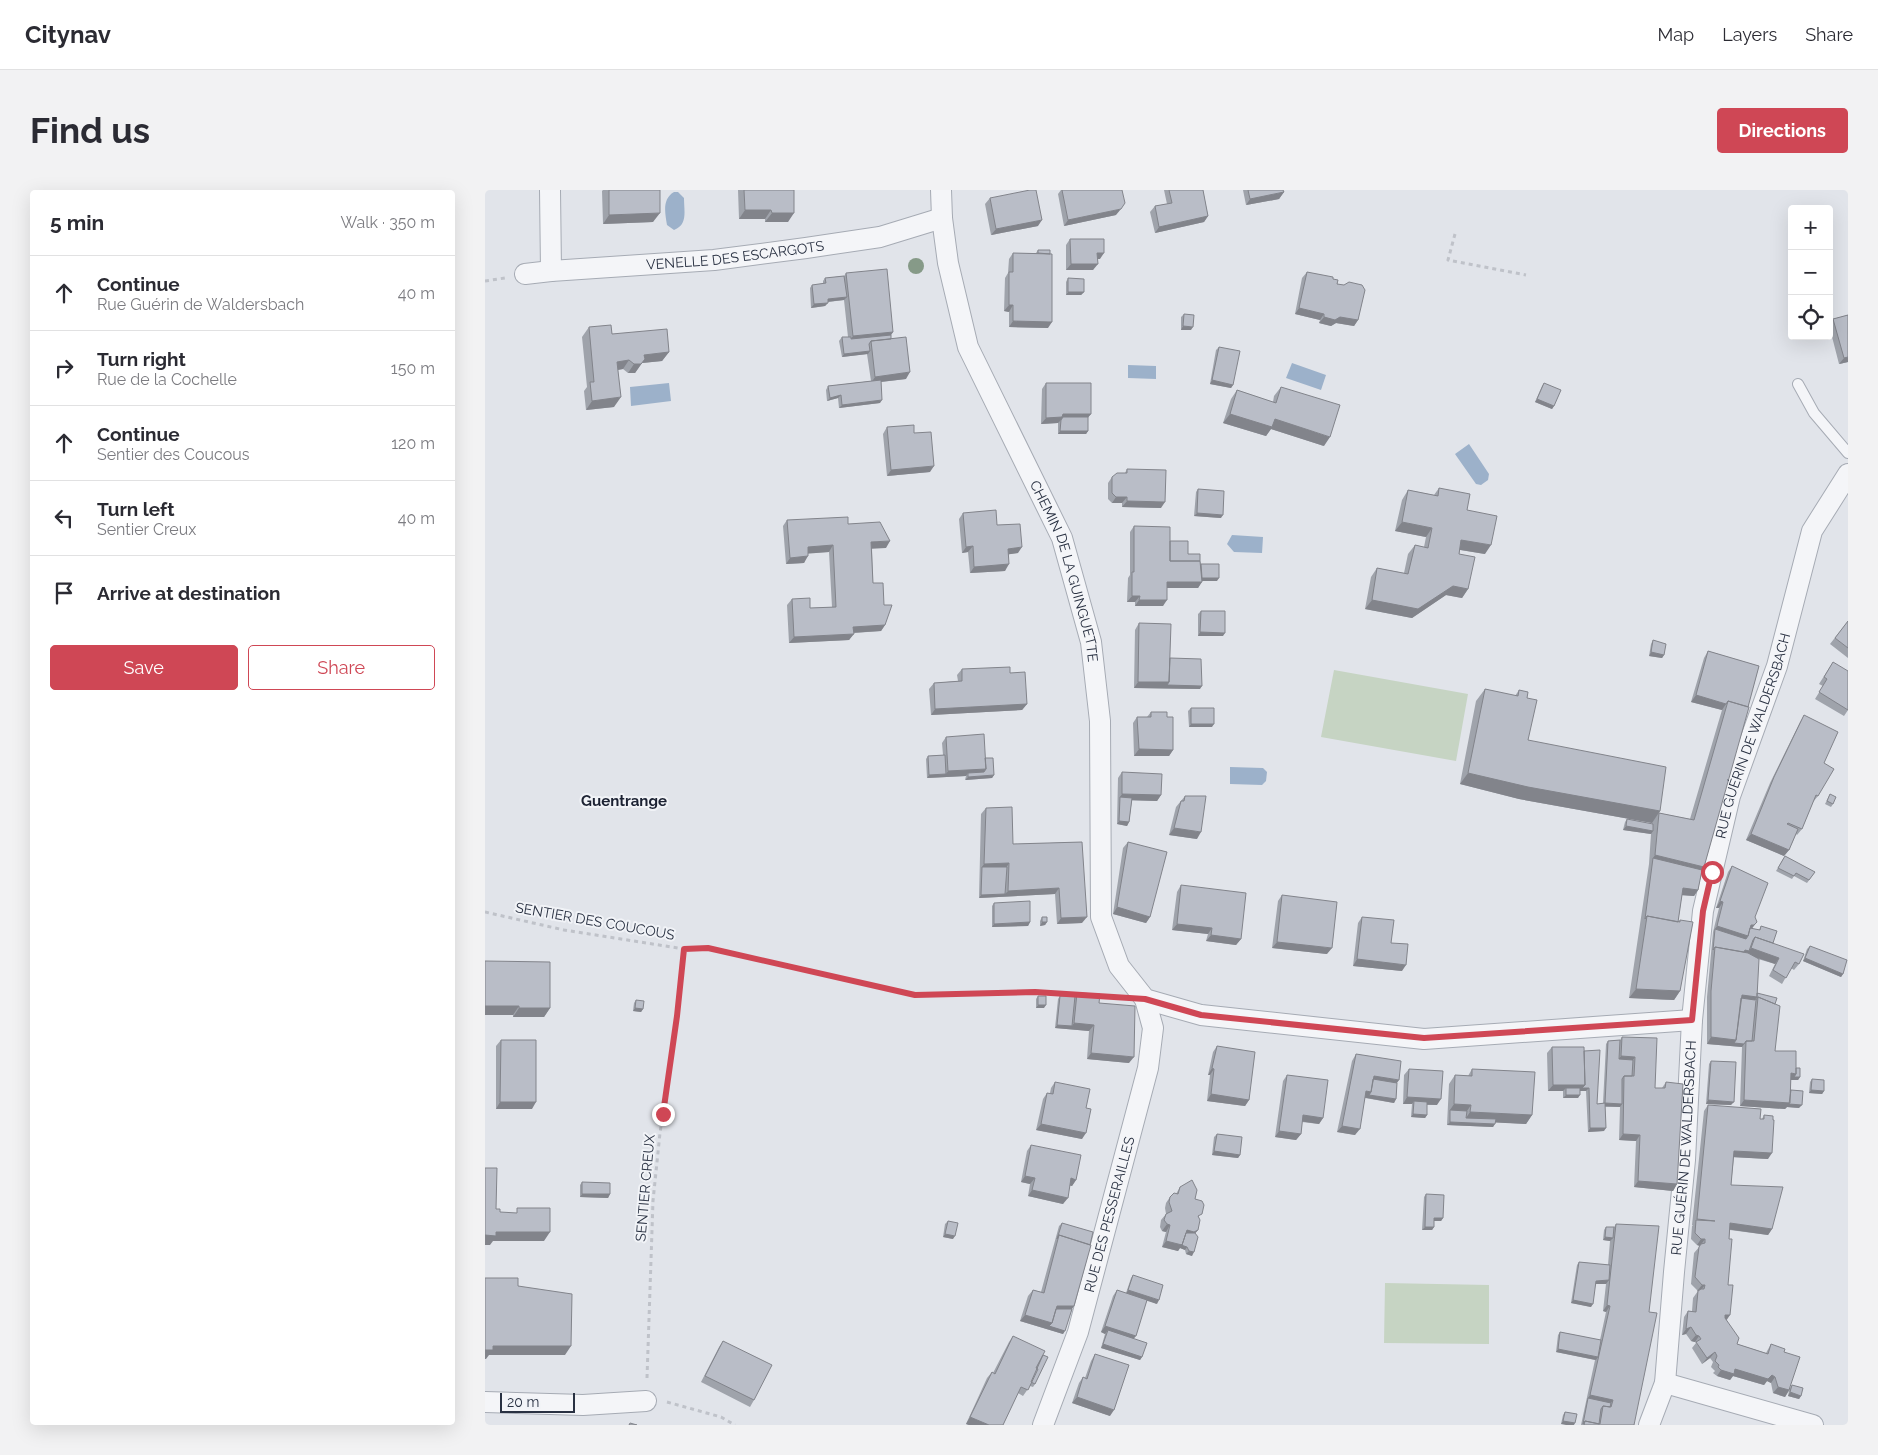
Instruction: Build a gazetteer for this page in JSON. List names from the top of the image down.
{
  "streets": {
    "street": [
      "VENELLE DES ESCARGOTS",
      "CHEMIN DE LA GUINGUETTE",
      "RUE GUÉRIN DE WALDERSBACH",
      "RUE DES PESSERAILLES"
    ],
    "path": ["SENTIER DES COUCOUS", "SENTIER CREUX"]
  },
  "crossings": [
    ["VENELLE DES ESCARGOTS", "CHEMIN DE LA GUINGUETTE"],
    ["CHEMIN DE LA GUINGUETTE", "RUE DES PESSERAILLES"],
    ["SENTIER DES COUCOUS", "SENTIER CREUX"]
  ],
  "districts": ["Guentrange"],
  "scale_bar": "20 m",
  "page": {
    "header": "Citynav",
    "nav": ["Map", "Layers", "Share"],
    "buttons": [
      "Directions",
      ["Save", "Share"]
    ],
    "title": "Find us",
    "heading": ["5 min", "Walk · 350 m"],
    "map_buttons": ["+", "−"],
    "list": [
      ["Continue", "Rue Guérin de Waldersbach", "40 m"],
      ["Turn right", "Rue de la Cochelle", "150 m"],
      ["Continue", "Sentier des Coucous", "120 m"],
      ["Turn left", "Sentier Creux", "40 m"],
      "Arrive at destination"
    ],
    "scale": "20 m"
  }
}
